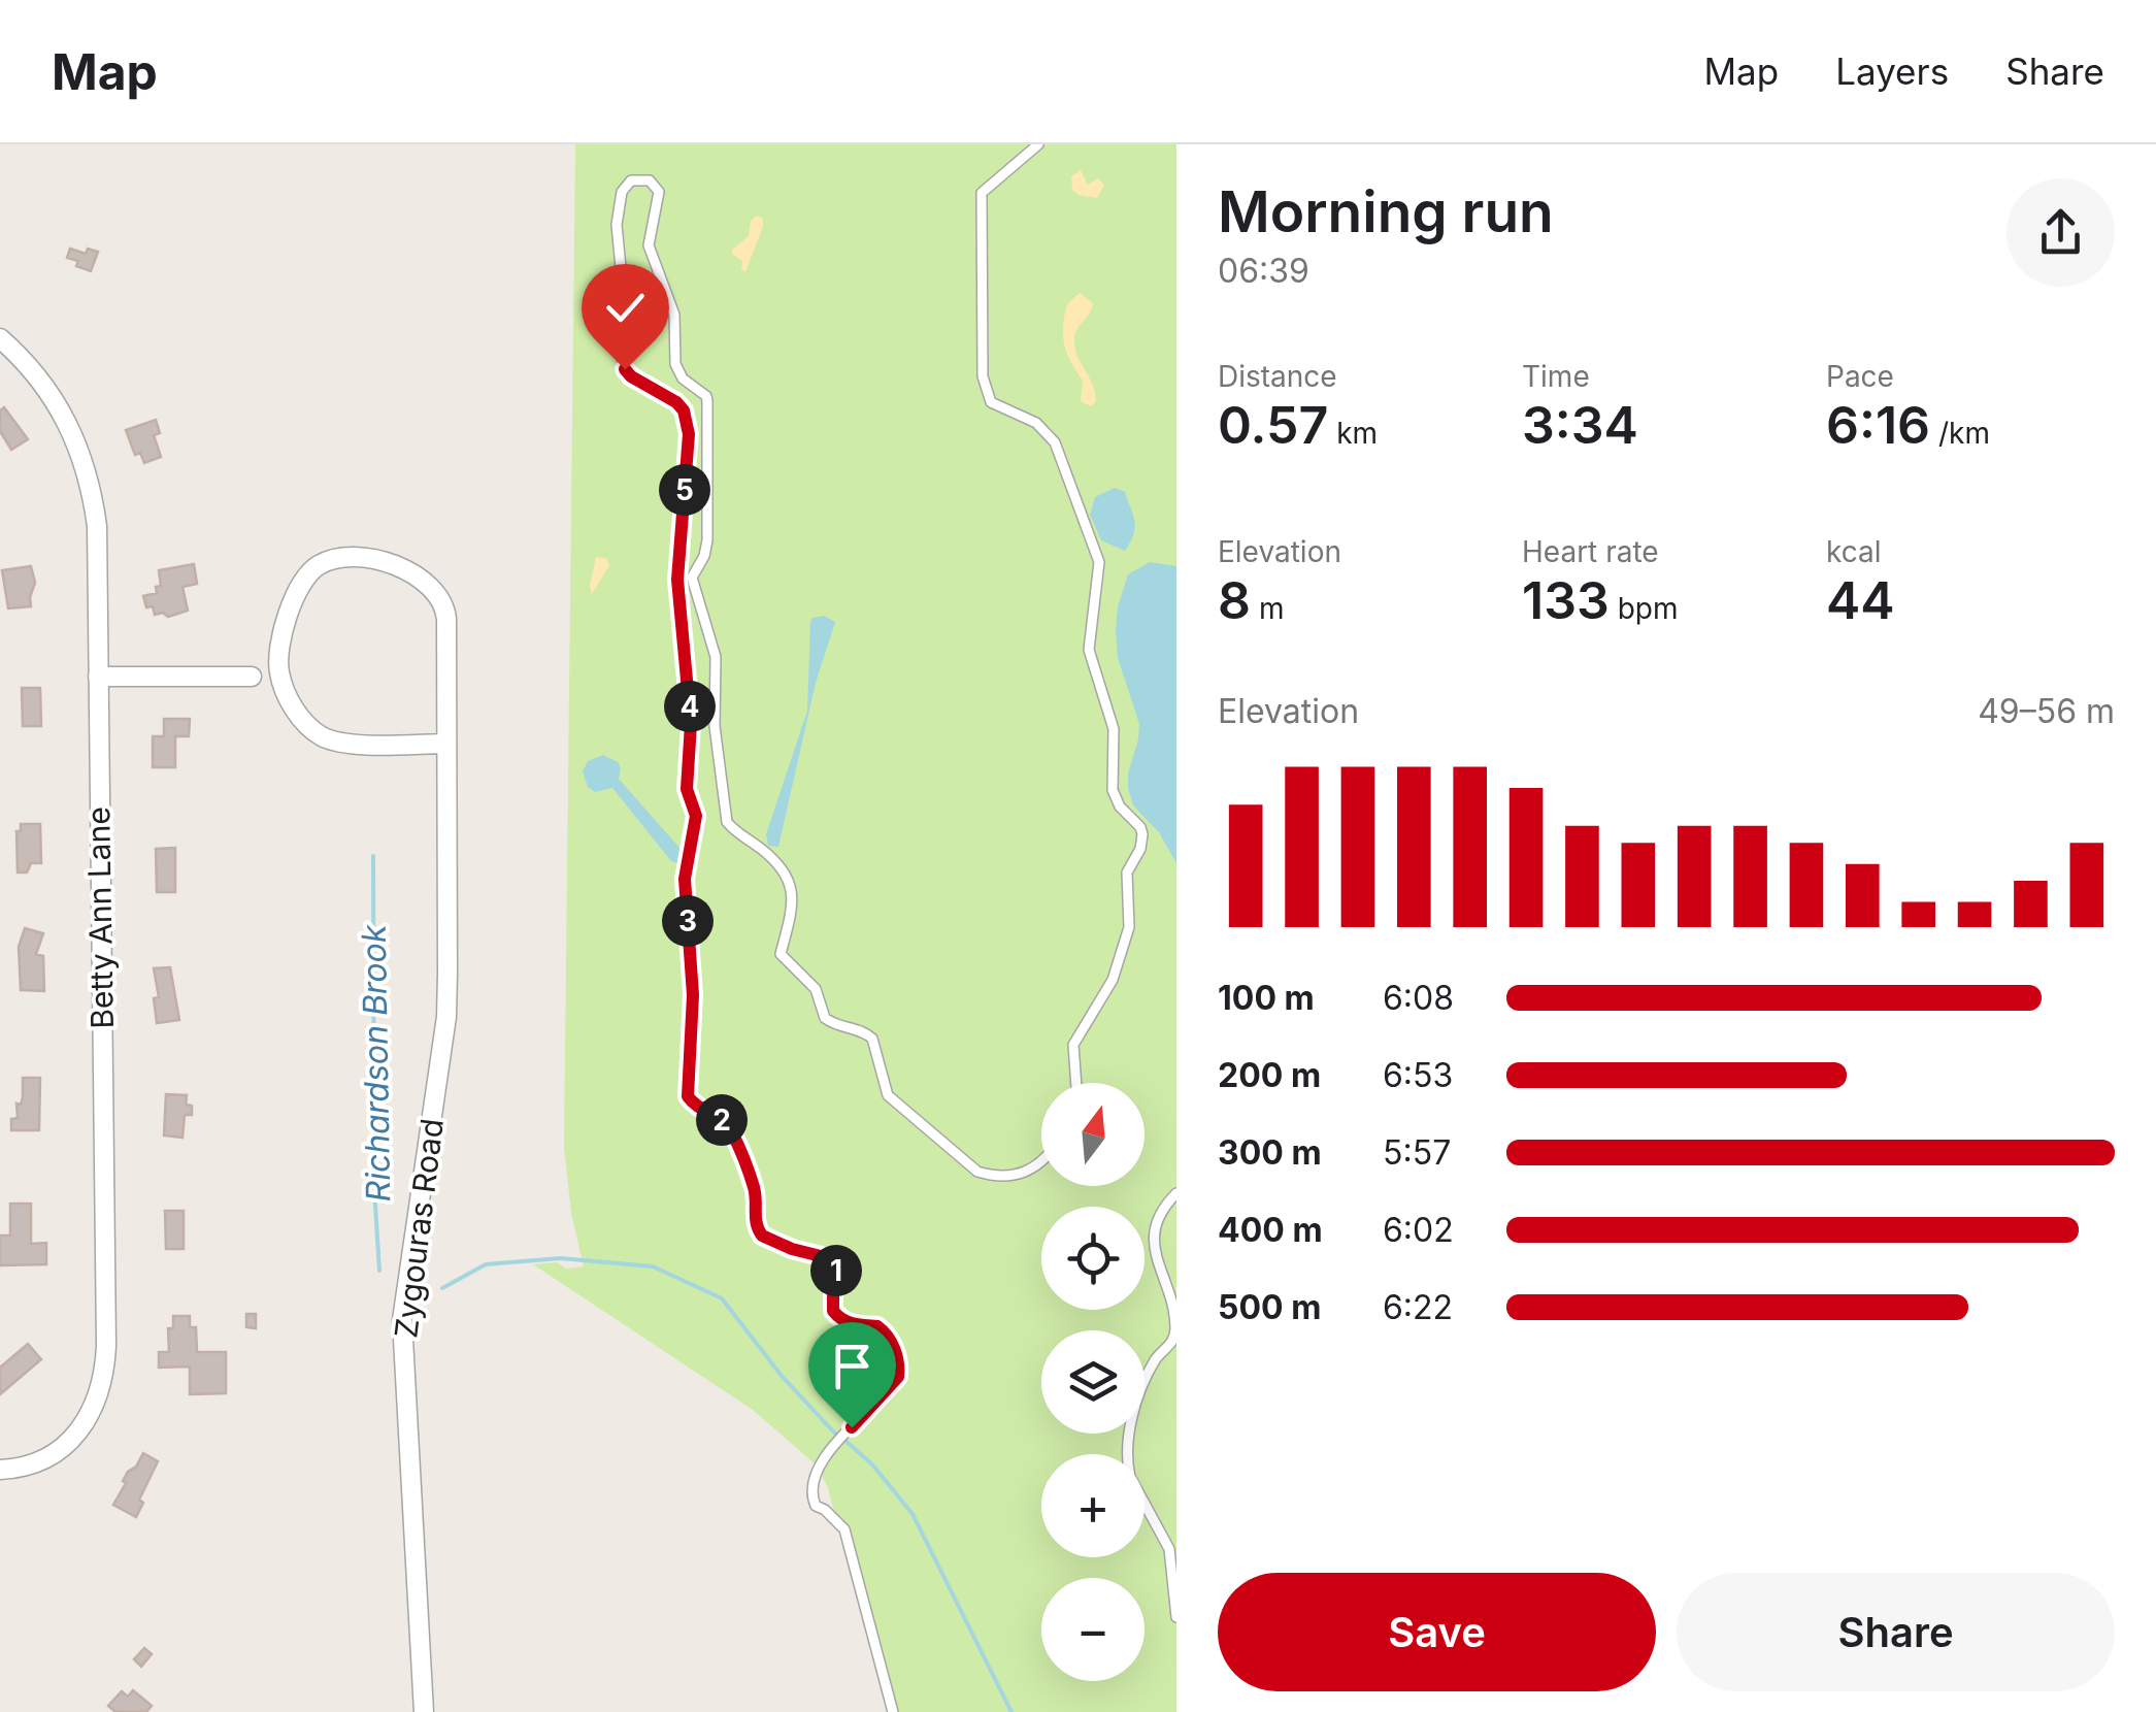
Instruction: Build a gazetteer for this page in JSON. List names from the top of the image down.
{
  "streets": {
    "street": ["Betty Ann Lane", "Zygouras Road"]
  },
  "water": ["Richardson Brook"],
  "north": "top",
  "page": {
    "header": "Map",
    "nav": ["Map", "Layers", "Share"],
    "heading": ["Morning run", "06:39"],
    "stats": [
      ["Distance", "0.57 km"],
      ["Time", "3:34"],
      ["Pace", "6:16 /km"],
      ["Elevation", "8 m"],
      ["Heart rate", "133 bpm"],
      ["kcal", "44"]
    ],
    "pins": [
      "5",
      "4",
      "3",
      "2",
      "1"
    ],
    "chart": ["Elevation", "49–56 m"],
    "list": [
      {
        "name": "100 m",
        "note": "6:08"
      },
      {
        "name": "200 m",
        "note": "6:53"
      },
      {
        "name": "300 m",
        "note": "5:57"
      },
      {
        "name": "400 m",
        "note": "6:02"
      },
      {
        "name": "500 m",
        "note": "6:22"
      }
    ],
    "map_buttons": ["+", "−"],
    "buttons": ["Save", "Share"]
  }
}
